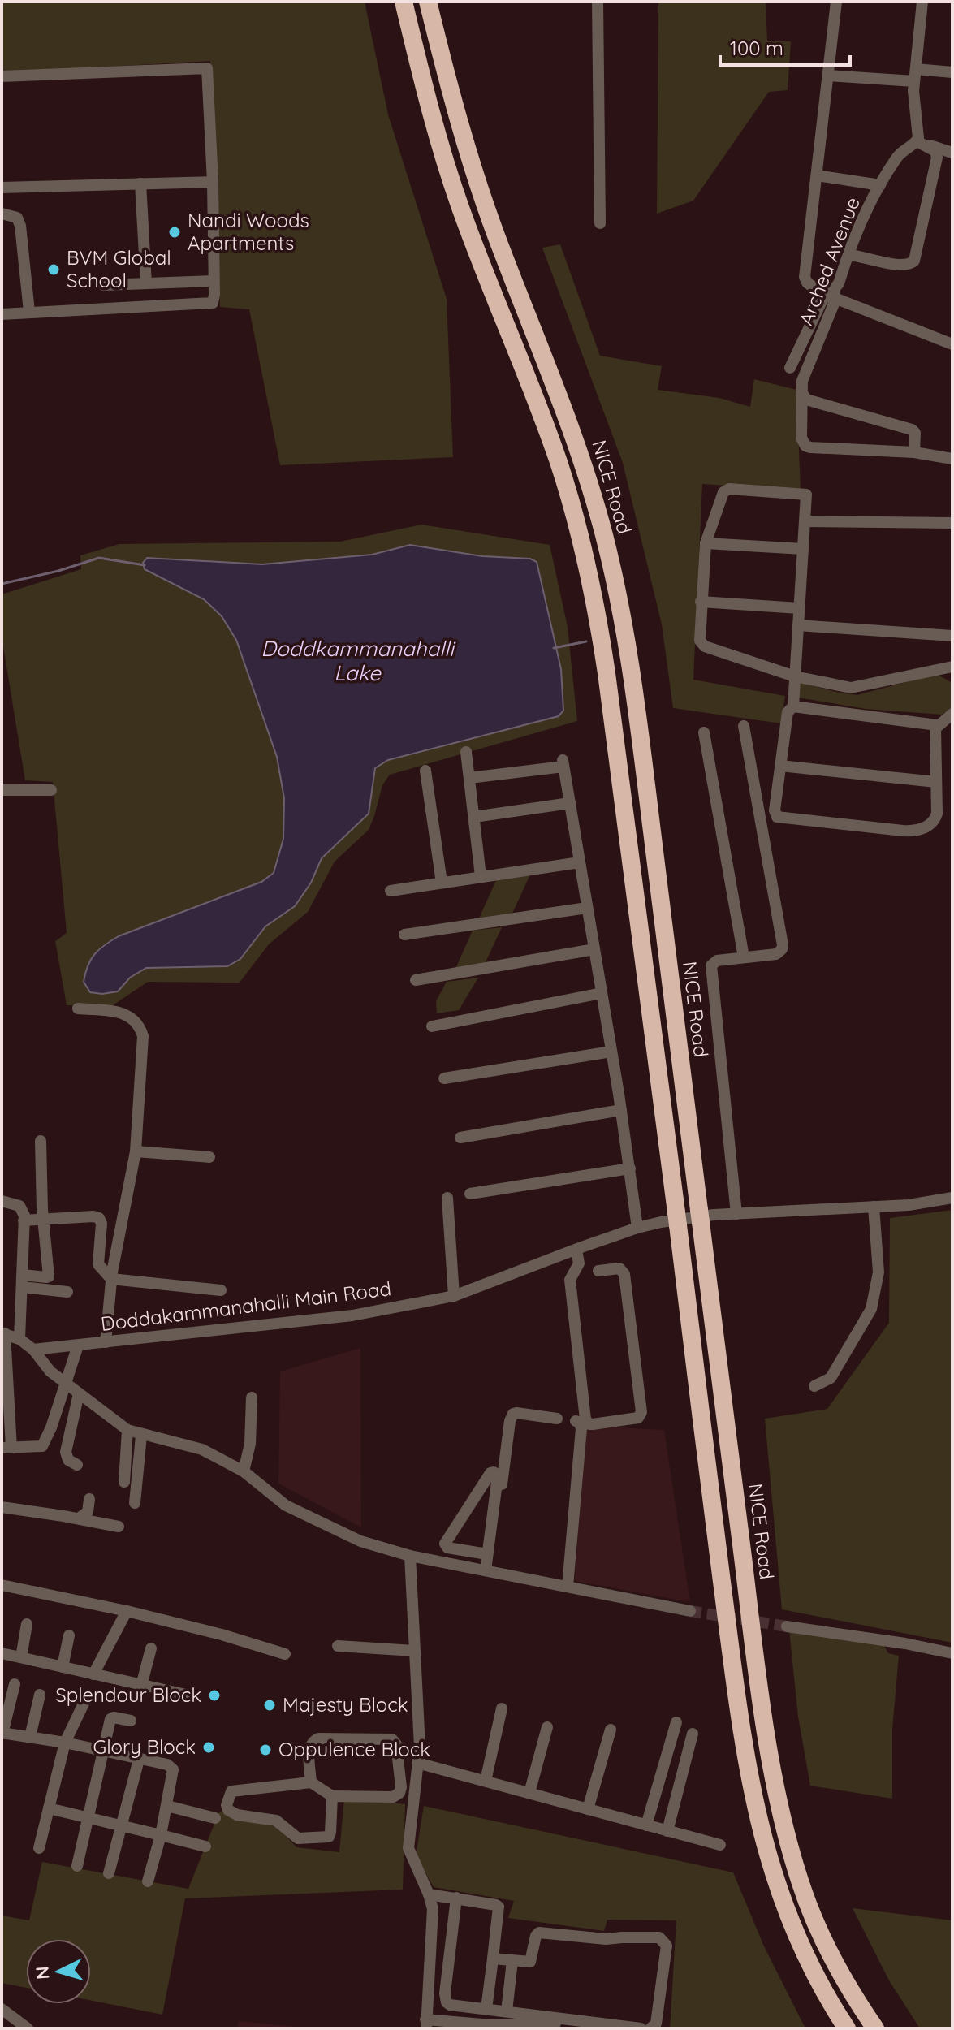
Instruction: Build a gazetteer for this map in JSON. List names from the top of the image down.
{
  "streets": {
    "highway": ["NICE Road"],
    "street": ["Arched Avenue", "Doddakammanahalli Main Road"]
  },
  "water": ["Doddkammanahalli Lake"],
  "places": [
    "Nandi Woods Apartments",
    "BVM Global School",
    "Splendour Block",
    "Majesty Block",
    "Glory Block",
    "Oppulence Block"
  ],
  "scale_bar": "100 m",
  "north": "left"
}
